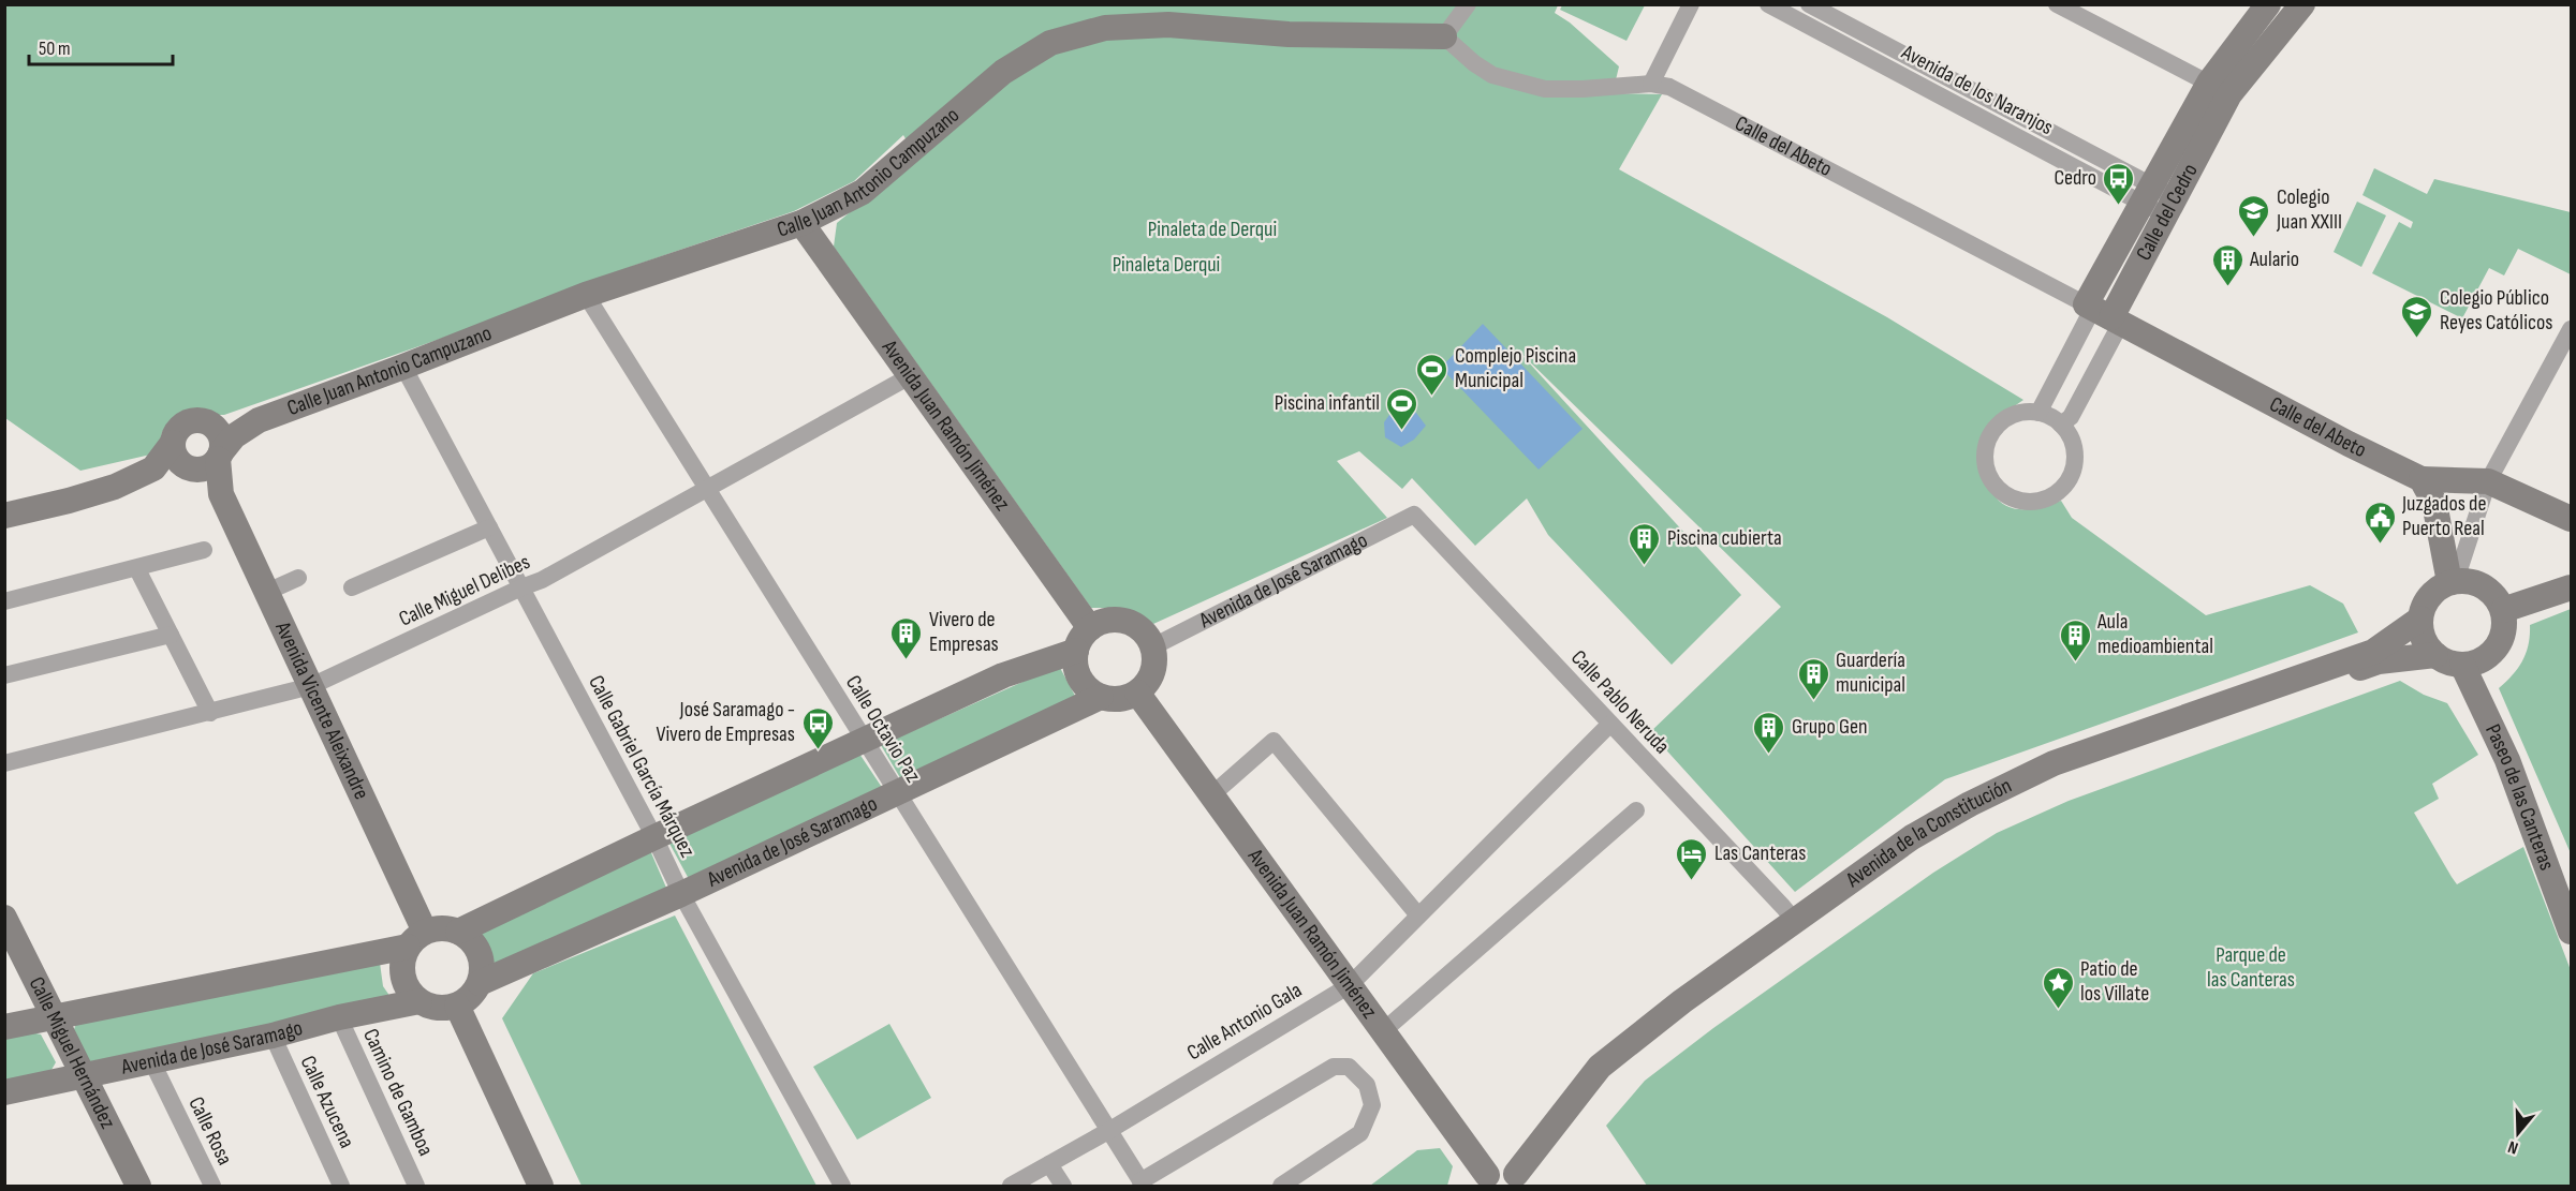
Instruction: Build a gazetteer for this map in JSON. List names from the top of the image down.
{
  "streets": {
    "street": [
      "Avenida de los Naranjos",
      "Calle del Abeto",
      "Calle Juan Antonio Campuzano",
      "Calle del Cedro",
      "Avenida Juan Ramón Jiménez",
      "Avenida de José Saramago",
      "Calle Miguel Delibes",
      "Calle Pablo Neruda",
      "Avenida Vicente Aleixandre",
      "Calle Octavio Paz",
      "Calle Gabriel García Márquez",
      "Paseo de las Canteras",
      "Avenida de la Constitución",
      "Calle Antonio Gala",
      "Calle Miguel Hernández",
      "Camino de Gamboa",
      "Calle Azucena",
      "Calle Rosa"
    ]
  },
  "crossings": [
    ["Avenida de los Naranjos", "Calle del Cedro"],
    ["Calle del Abeto", "Calle Juan Antonio Campuzano"],
    ["Calle del Abeto", "Calle del Cedro"],
    ["Calle Juan Antonio Campuzano", "Avenida Juan Ramón Jiménez"],
    ["Calle Juan Antonio Campuzano", "Avenida Vicente Aleixandre"],
    ["Calle Juan Antonio Campuzano", "Calle Octavio Paz"],
    ["Calle Juan Antonio Campuzano", "Calle Gabriel García Márquez"],
    ["Avenida Juan Ramón Jiménez", "Avenida de José Saramago"],
    ["Avenida Juan Ramón Jiménez", "Calle Miguel Delibes"],
    ["Avenida Juan Ramón Jiménez", "Calle Antonio Gala"],
    ["Avenida de José Saramago", "Calle Pablo Neruda"],
    ["Avenida de José Saramago", "Avenida Vicente Aleixandre"],
    ["Avenida de José Saramago", "Calle Octavio Paz"],
    ["Avenida de José Saramago", "Calle Gabriel García Márquez"],
    ["Avenida de José Saramago", "Calle Miguel Hernández"],
    ["Avenida de José Saramago", "Camino de Gamboa"],
    ["Avenida de José Saramago", "Calle Azucena"],
    ["Avenida de José Saramago", "Calle Rosa"],
    ["Calle Miguel Delibes", "Avenida Vicente Aleixandre"],
    ["Calle Miguel Delibes", "Calle Octavio Paz"],
    ["Calle Miguel Delibes", "Calle Gabriel García Márquez"],
    ["Calle Pablo Neruda", "Avenida de la Constitución"],
    ["Calle Pablo Neruda", "Calle Antonio Gala"],
    ["Calle Octavio Paz", "Calle Antonio Gala"],
    ["Paseo de las Canteras", "Avenida de la Constitución"]
  ],
  "parks": ["Pinaleta de Derqui", "Pinaleta Derqui", "Parque de las Canteras"],
  "places": {
    "bus stop": ["Cedro", "José Saramago - Vivero de Empresas"],
    "school or university": ["Colegio Juan XXIII", "Colegio Público Reyes Católicos"],
    "building": [
      "Aulario",
      "Piscina cubierta",
      "Vivero de Empresas",
      "Aula medioambiental",
      "Guardería municipal",
      "Grupo Gen"
    ],
    "sports": ["Complejo Piscina Municipal", "Piscina infantil"],
    "public building": ["Juzgados de Puerto Real"],
    "hotel": ["Las Canteras"],
    "place": ["Patio de los Villate"]
  },
  "scale_bar": "50 m",
  "north": "bottom"
}
